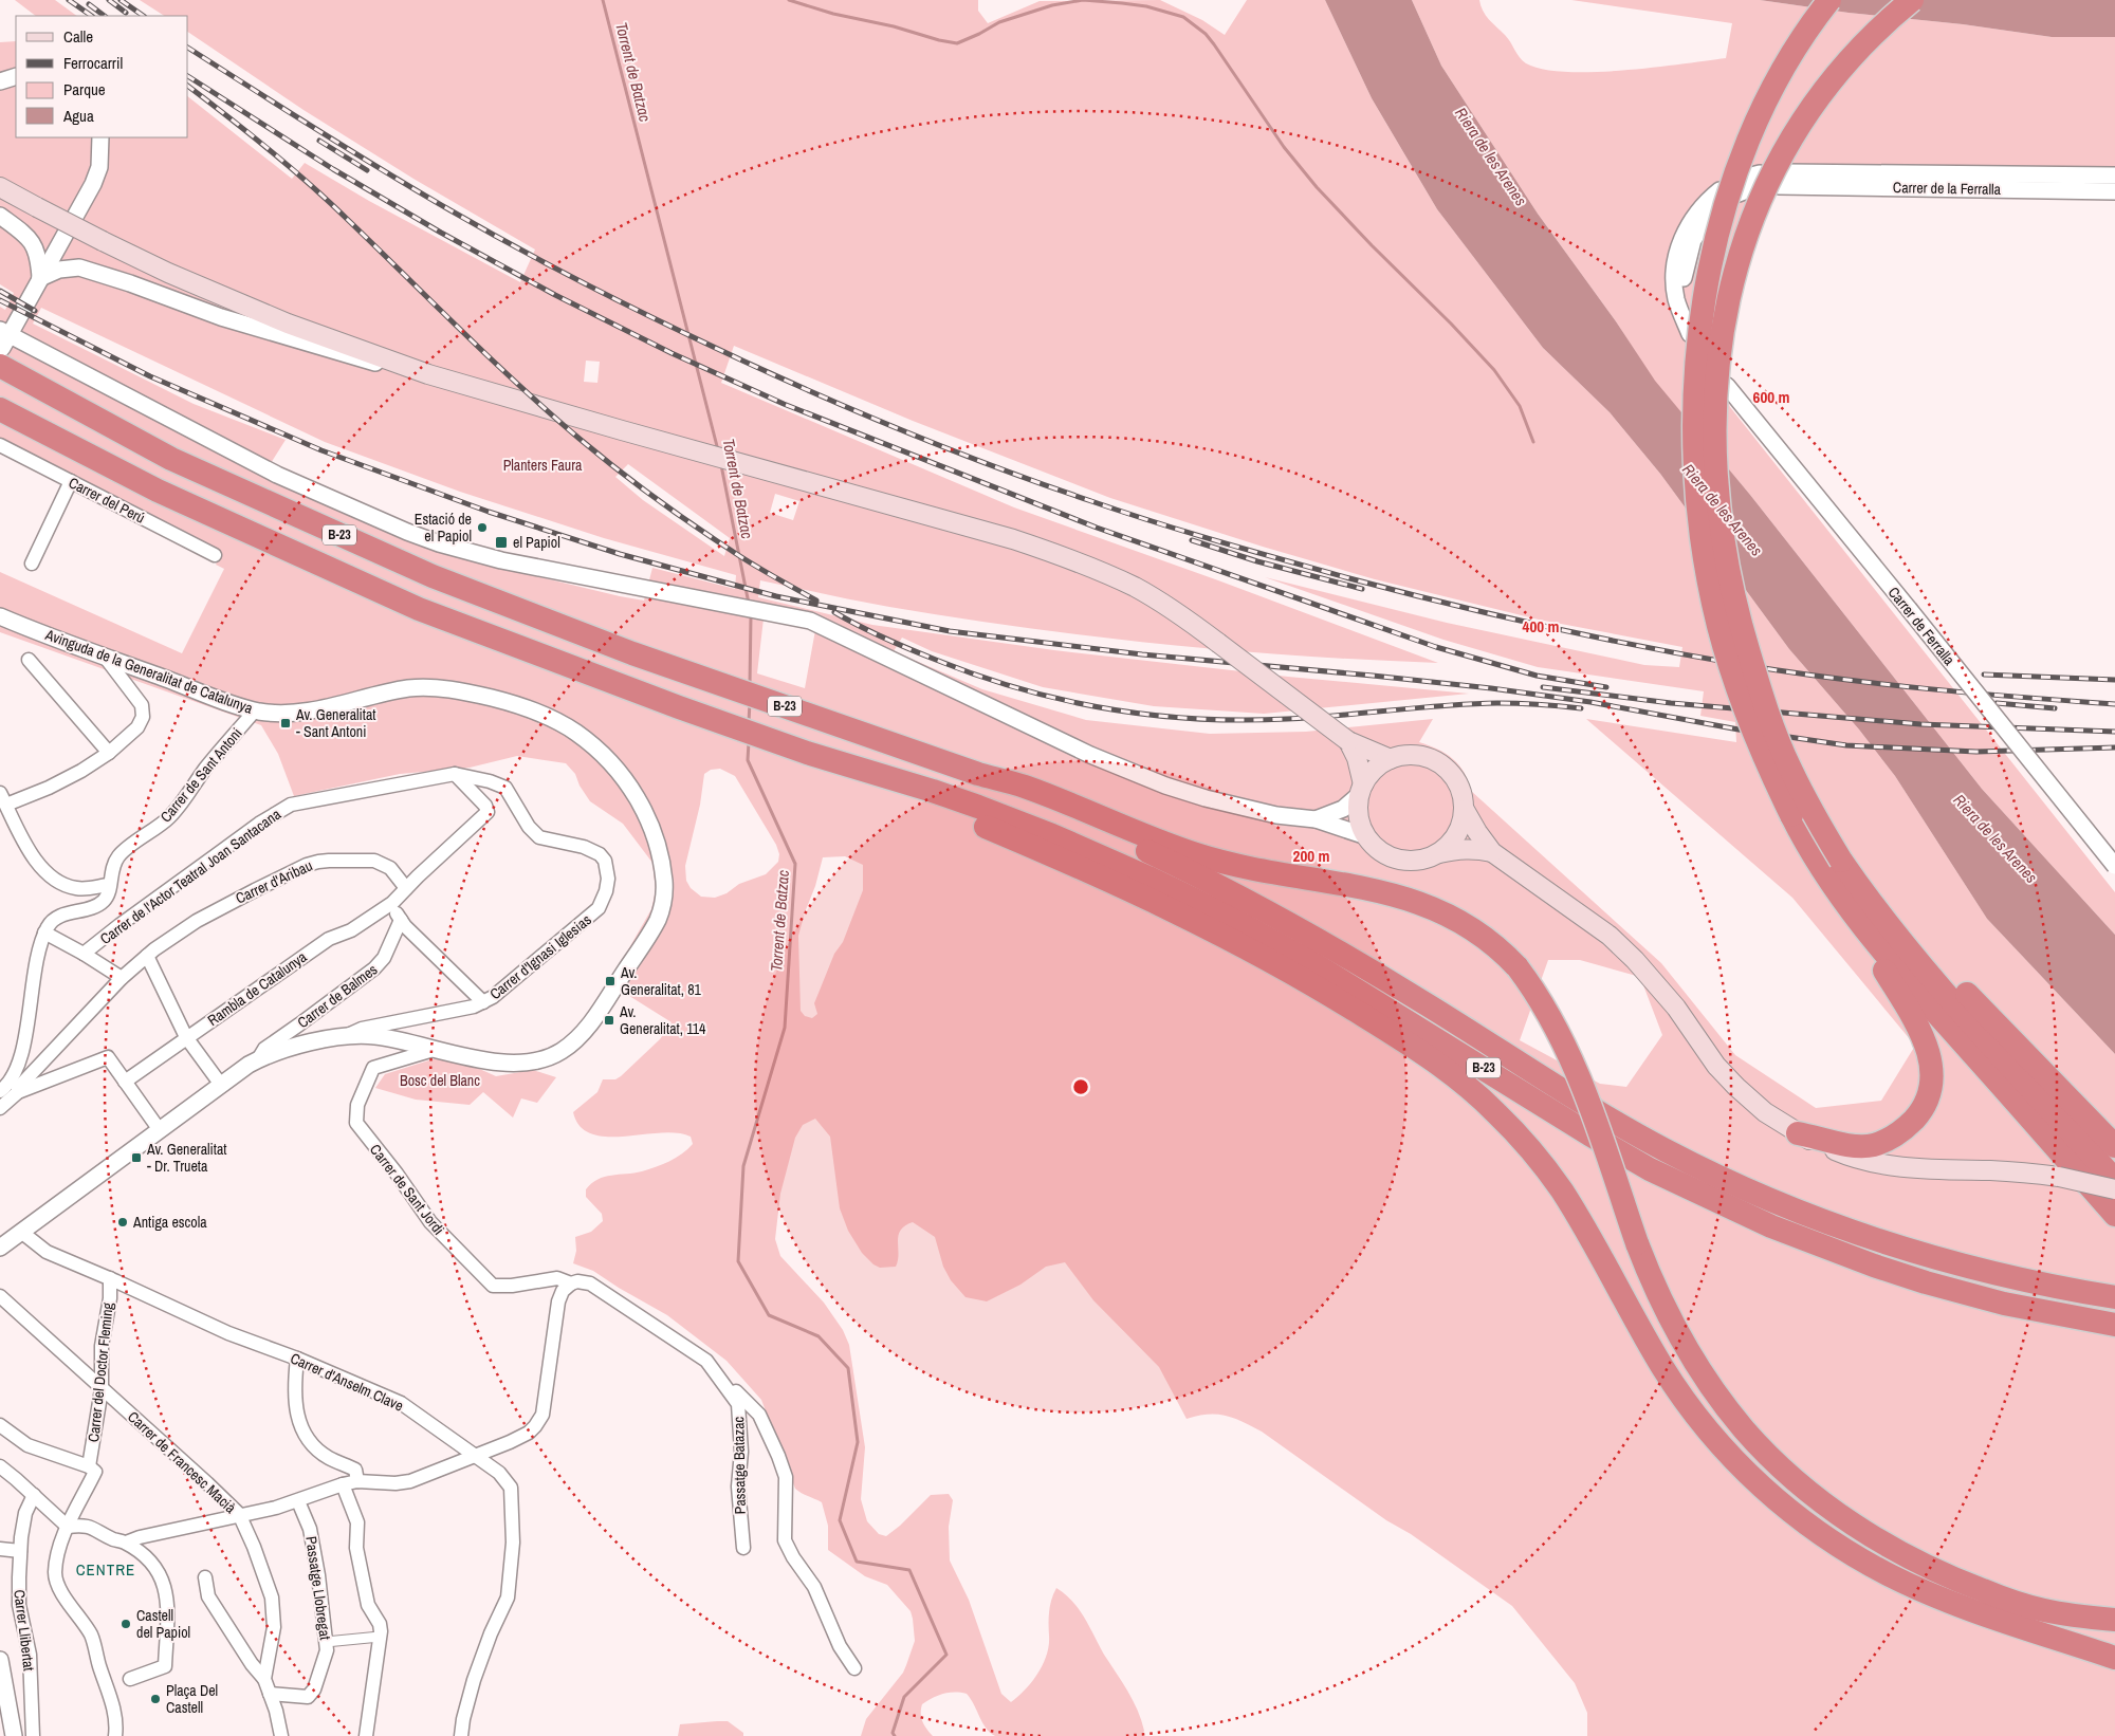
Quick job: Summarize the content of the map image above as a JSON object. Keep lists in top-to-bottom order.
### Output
{
  "streets": {
    "highway": ["B-23"],
    "street": [
      "Carrer de la Ferralla",
      "Carrer del Perú",
      "Carrer de Ferralla",
      "Avinguda de la Generalitat de Catalunya",
      "Carrer de Sant Antoni",
      "Carrer de l'Actor Teatral Joan Santacana",
      "Carrer d'Aribau",
      "Carrer d'Ignasi Iglesias",
      "Rambla de Catalunya",
      "Carrer de Balmes",
      "Carrer de Sant Jordi",
      "Carrer del Doctor Fleming",
      "Carrer d'Anselm Clave",
      "Carrer de Francesc Macià",
      "Passatge Batazac",
      "Passatge Llobregat",
      "Carrer Llibertat"
    ]
  },
  "crossings": [
    ["Avinguda de la Generalitat de Catalunya", "Carrer de Sant Antoni"],
    ["Avinguda de la Generalitat de Catalunya", "Carrer d'Ignasi Iglesias"],
    ["Avinguda de la Generalitat de Catalunya", "Carrer de Balmes"],
    ["Avinguda de la Generalitat de Catalunya", "Carrer de Sant Jordi"],
    ["Avinguda de la Generalitat de Catalunya", "Carrer d'Anselm Clave"],
    ["Carrer de l'Actor Teatral Joan Santacana", "Carrer d'Ignasi Iglesias"],
    ["Carrer de Sant Jordi", "Passatge Batazac"],
    ["Carrer del Doctor Fleming", "Carrer d'Anselm Clave"],
    ["Carrer del Doctor Fleming", "Carrer de Francesc Macià"]
  ],
  "districts": ["CENTRE"],
  "water": ["Torrent de Batzac", "Riera de les Arenes"],
  "parks": ["Planters Faura", "Bosc del Blanc"],
  "places": {
    "other": [
      "Estació de el Papiol",
      "Antiga escola",
      "Castell del Papiol",
      "Plaça Del Castell"
    ],
    "transit": [
      "el Papiol",
      "Av. Generalitat - Sant Antoni",
      "Av. Generalitat, 81",
      "Av. Generalitat, 114",
      "Av. Generalitat - Dr. Trueta"
    ]
  },
  "legend": [
    "Calle",
    "Ferrocarril",
    "Parque",
    "Agua"
  ],
  "rings": ["600 m", "400 m", "200 m"]
}
